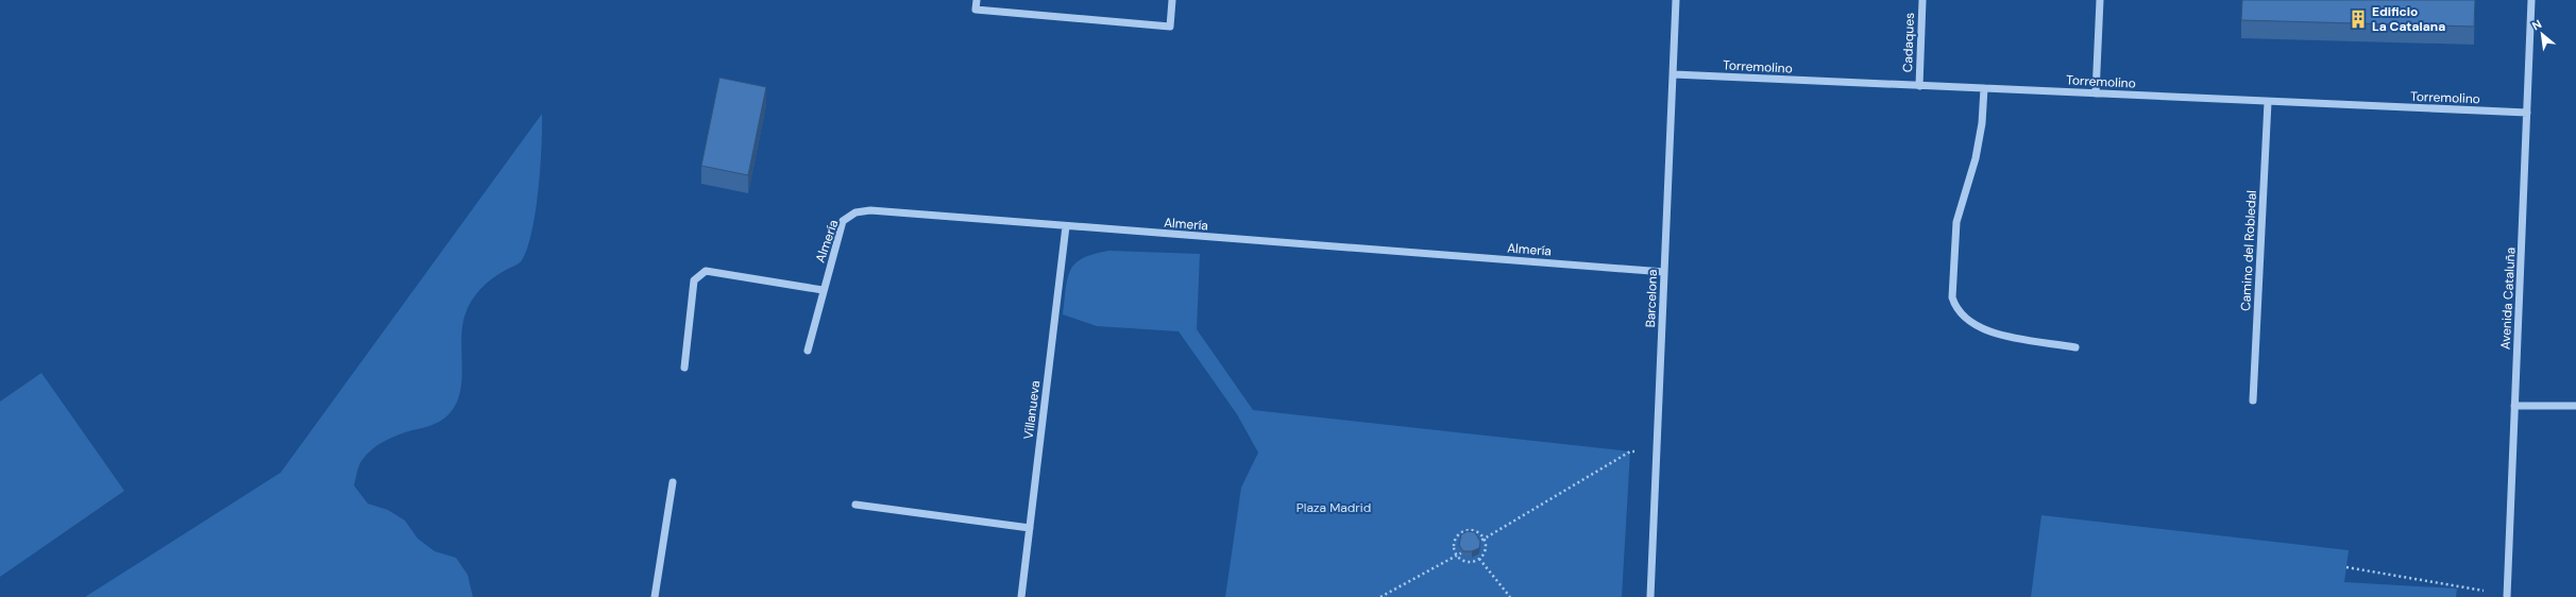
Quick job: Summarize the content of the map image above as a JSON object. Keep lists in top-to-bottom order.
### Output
{
  "streets": {
    "street": [
      "Cadaques",
      "Torremolino",
      "Almería",
      "Camino del Robledal",
      "Barcelona",
      "Avenida Cataluña",
      "Villanueva"
    ]
  },
  "crossings": [
    ["Cadaques", "Torremolino"],
    ["Torremolino", "Camino del Robledal"],
    ["Torremolino", "Barcelona"],
    ["Torremolino", "Avenida Cataluña"],
    ["Almería", "Barcelona"],
    ["Almería", "Villanueva"]
  ],
  "parks": ["Plaza Madrid"],
  "places": {
    "building": ["Edificio La Catalana"]
  },
  "north": "top left"
}
